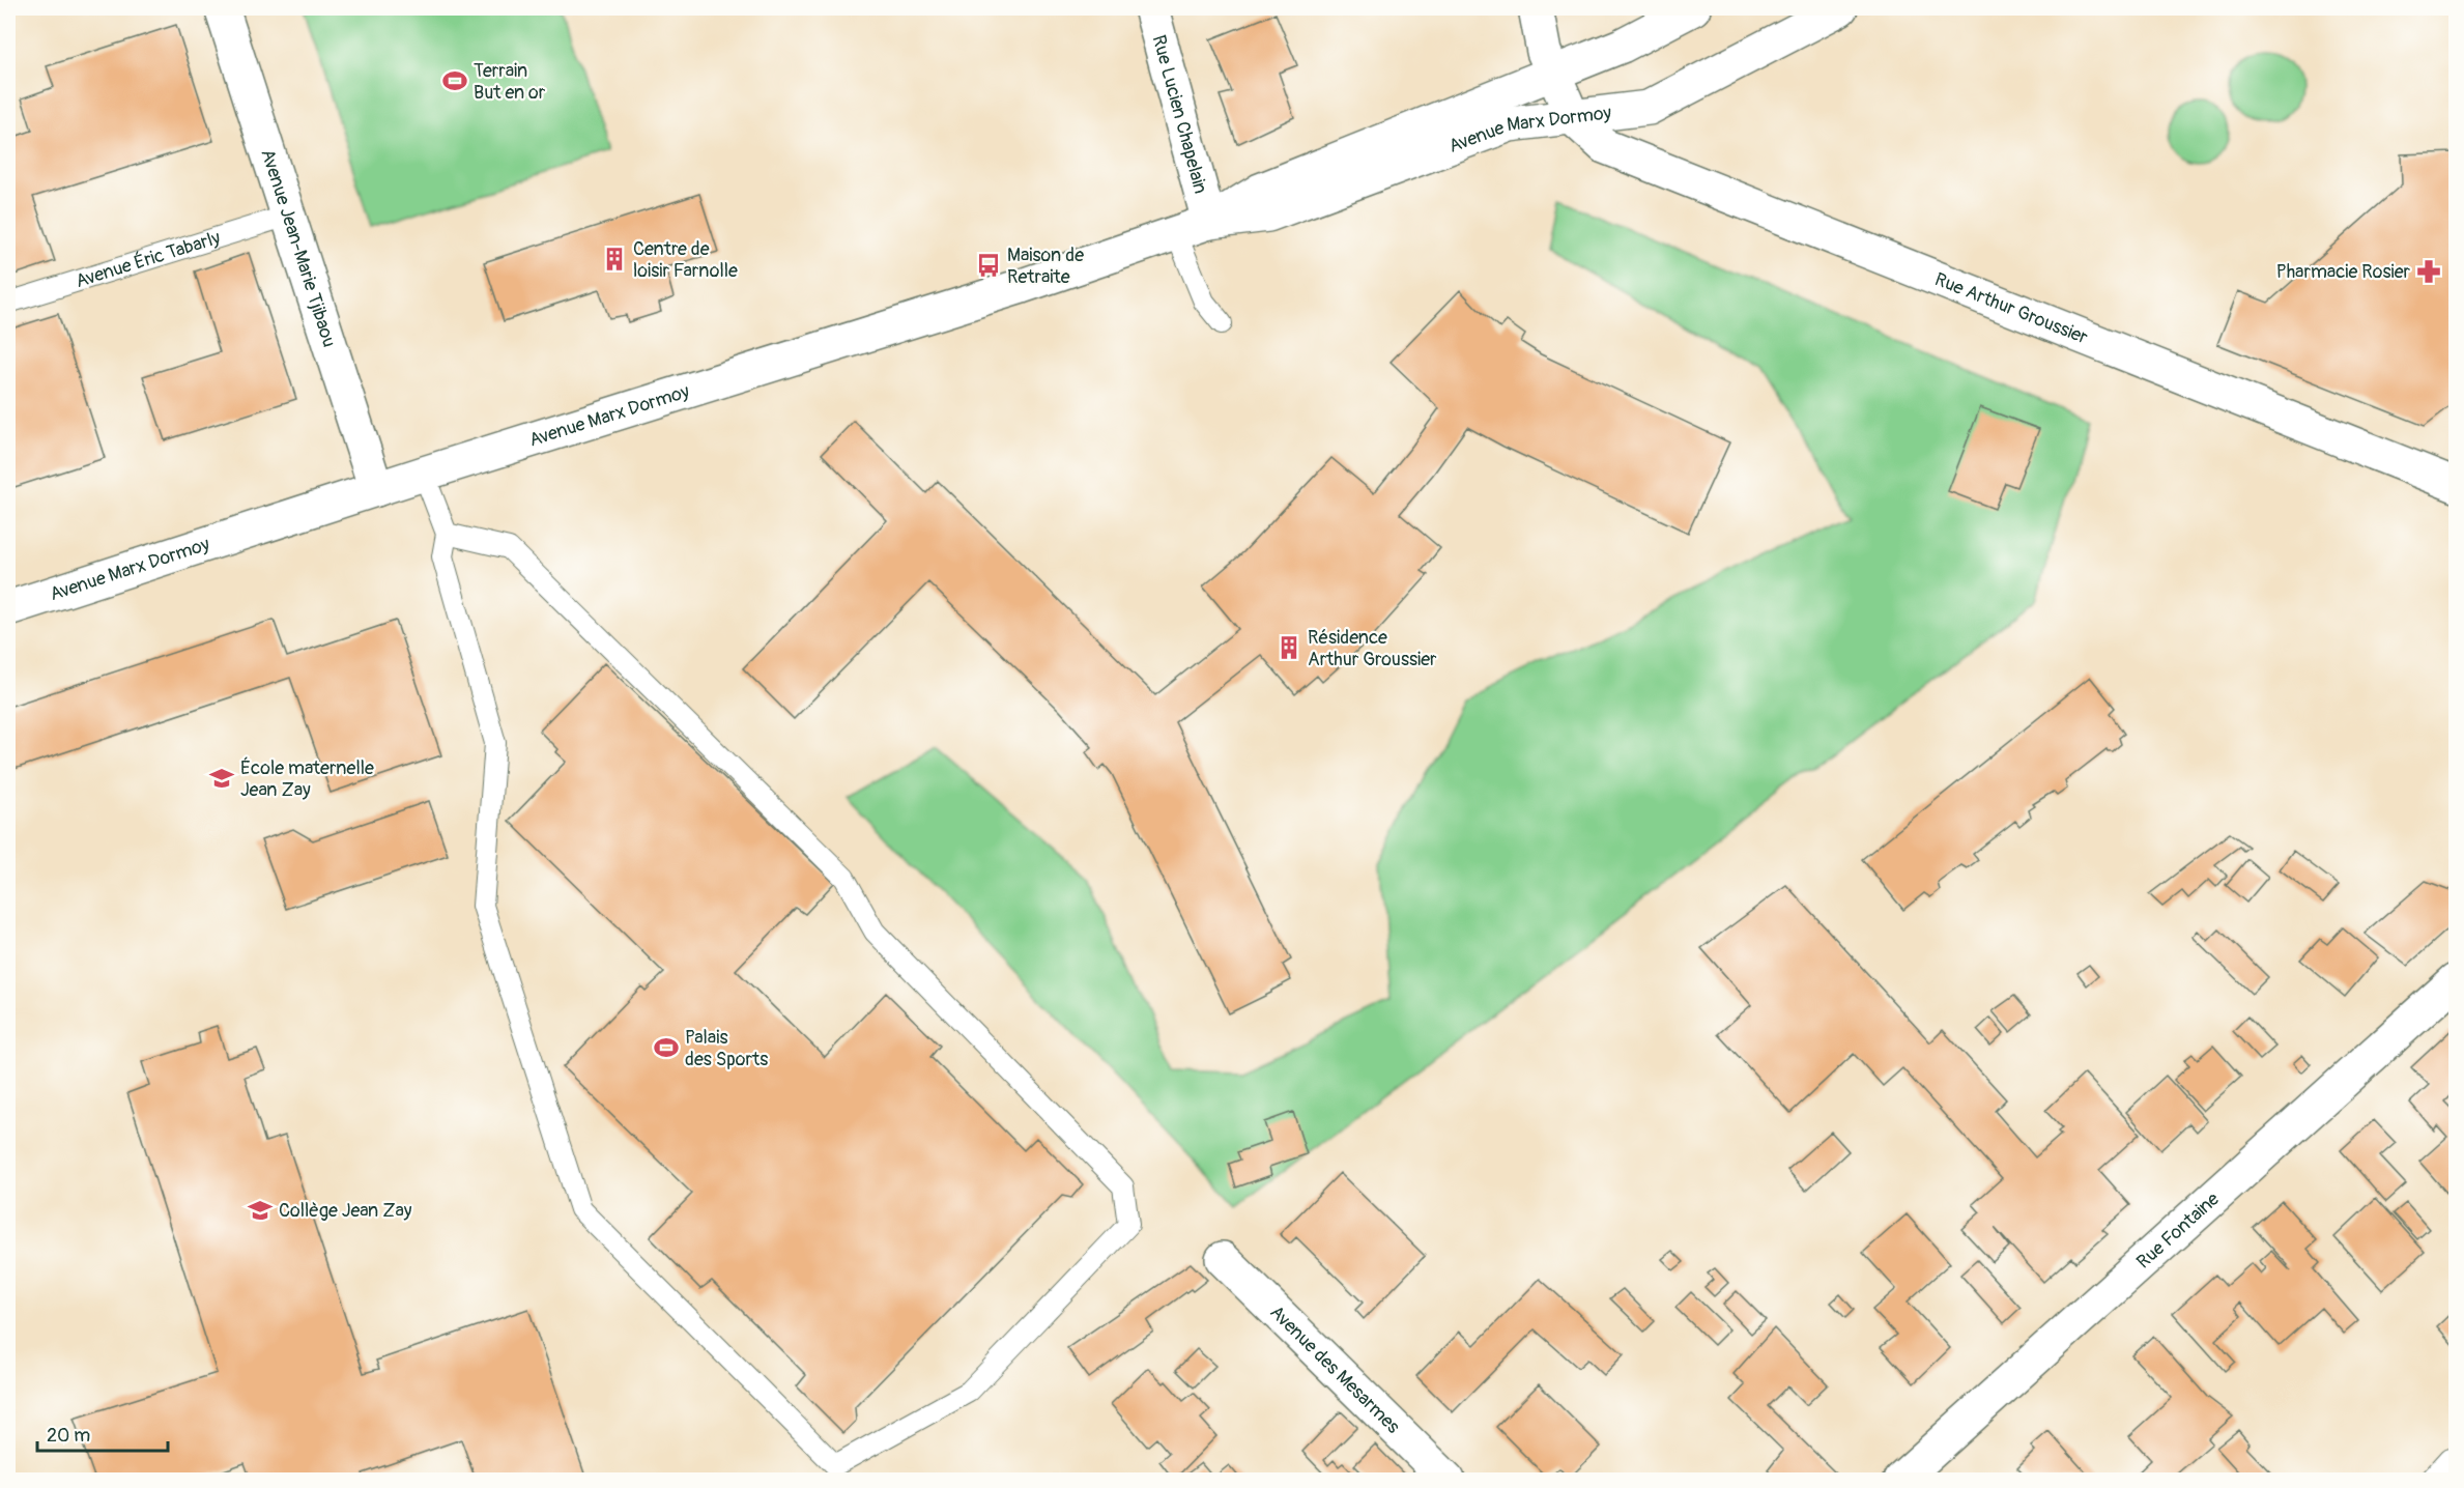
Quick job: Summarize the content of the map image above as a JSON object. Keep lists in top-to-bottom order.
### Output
{
  "streets": {
    "street": [
      "Rue Lucien Chapelain",
      "Avenue Marx Dormoy",
      "Avenue Jean-Marie Tjibaou",
      "Rue Arthur Groussier",
      "Rue Fontaine",
      "Avenue des Mesarmes"
    ],
    "lane": ["Avenue Éric Tabarly"]
  },
  "crossings": [
    ["Rue Lucien Chapelain", "Avenue Marx Dormoy"],
    ["Avenue Marx Dormoy", "Avenue Jean-Marie Tjibaou"],
    ["Avenue Marx Dormoy", "Rue Arthur Groussier"],
    ["Avenue Jean-Marie Tjibaou", "Avenue Éric Tabarly"]
  ],
  "places": {
    "sports": ["Terrain But en or", "Palais des Sports"],
    "building": ["Centre de loisir Farnolle", "Résidence Arthur Groussier"],
    "bus stop": ["Maison de Retraite"],
    "pharmacy": ["Pharmacie Rosier"],
    "school or university": ["École maternelle Jean Zay", "Collège Jean Zay"]
  },
  "scale_bar": "20 m"
}
